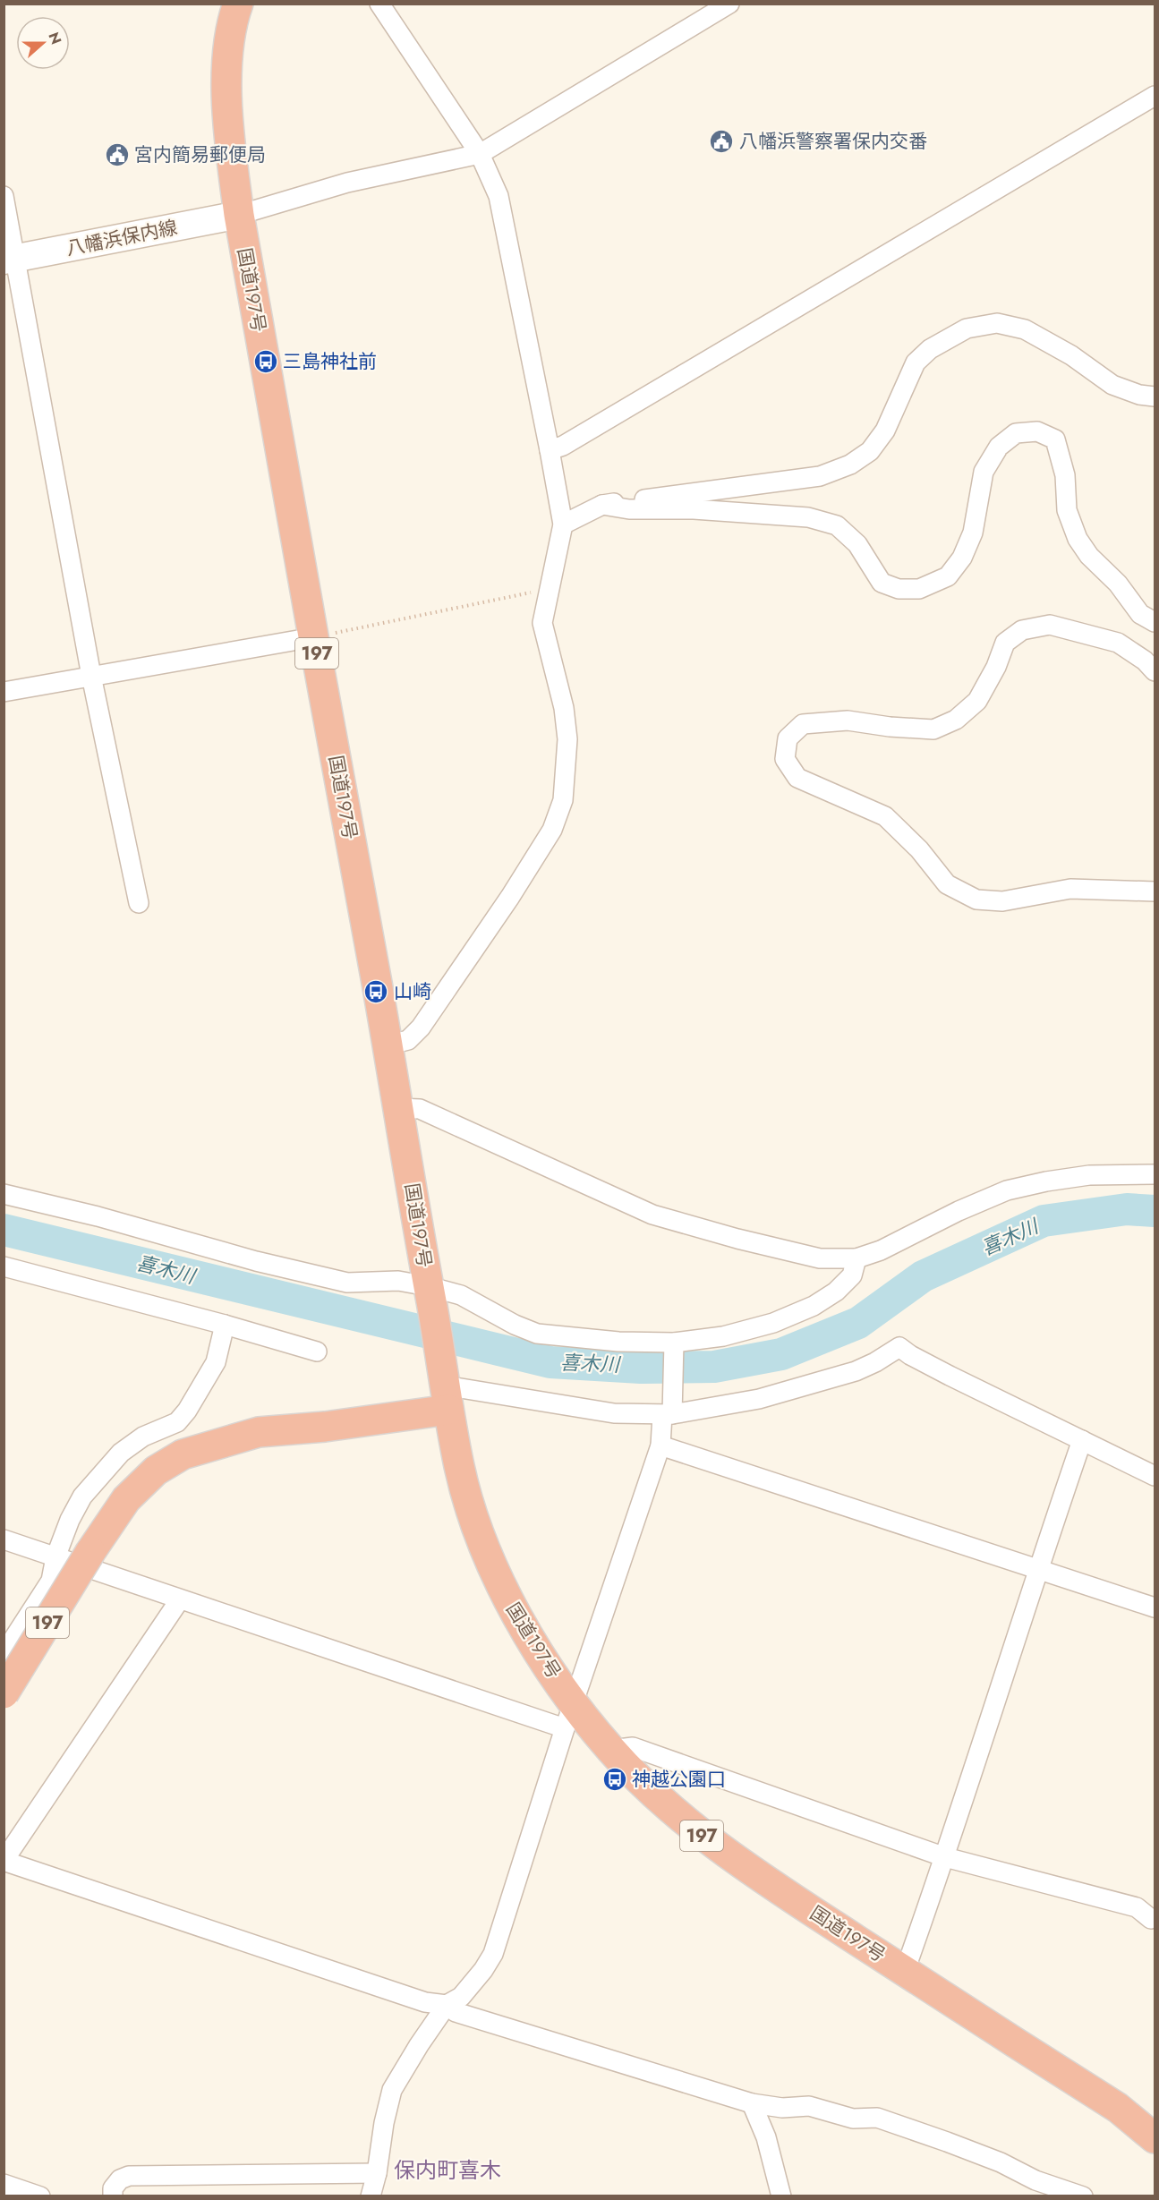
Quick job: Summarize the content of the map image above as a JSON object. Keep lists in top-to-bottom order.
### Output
{
  "streets": {
    "highway": ["国道197号", "197"],
    "main road": ["八幡浜保内線"]
  },
  "crossings": [
    ["八幡浜保内線", "国道197号"],
    ["国道197号", "197"]
  ],
  "districts": ["保内町喜木"],
  "water": ["喜木川"],
  "places": {
    "public building": ["八幡浜警察署保内交番", "宮内簡易郵便局"],
    "bus stop": ["三島神社前", "山崎", "神越公園口"]
  },
  "north": "right"
}
